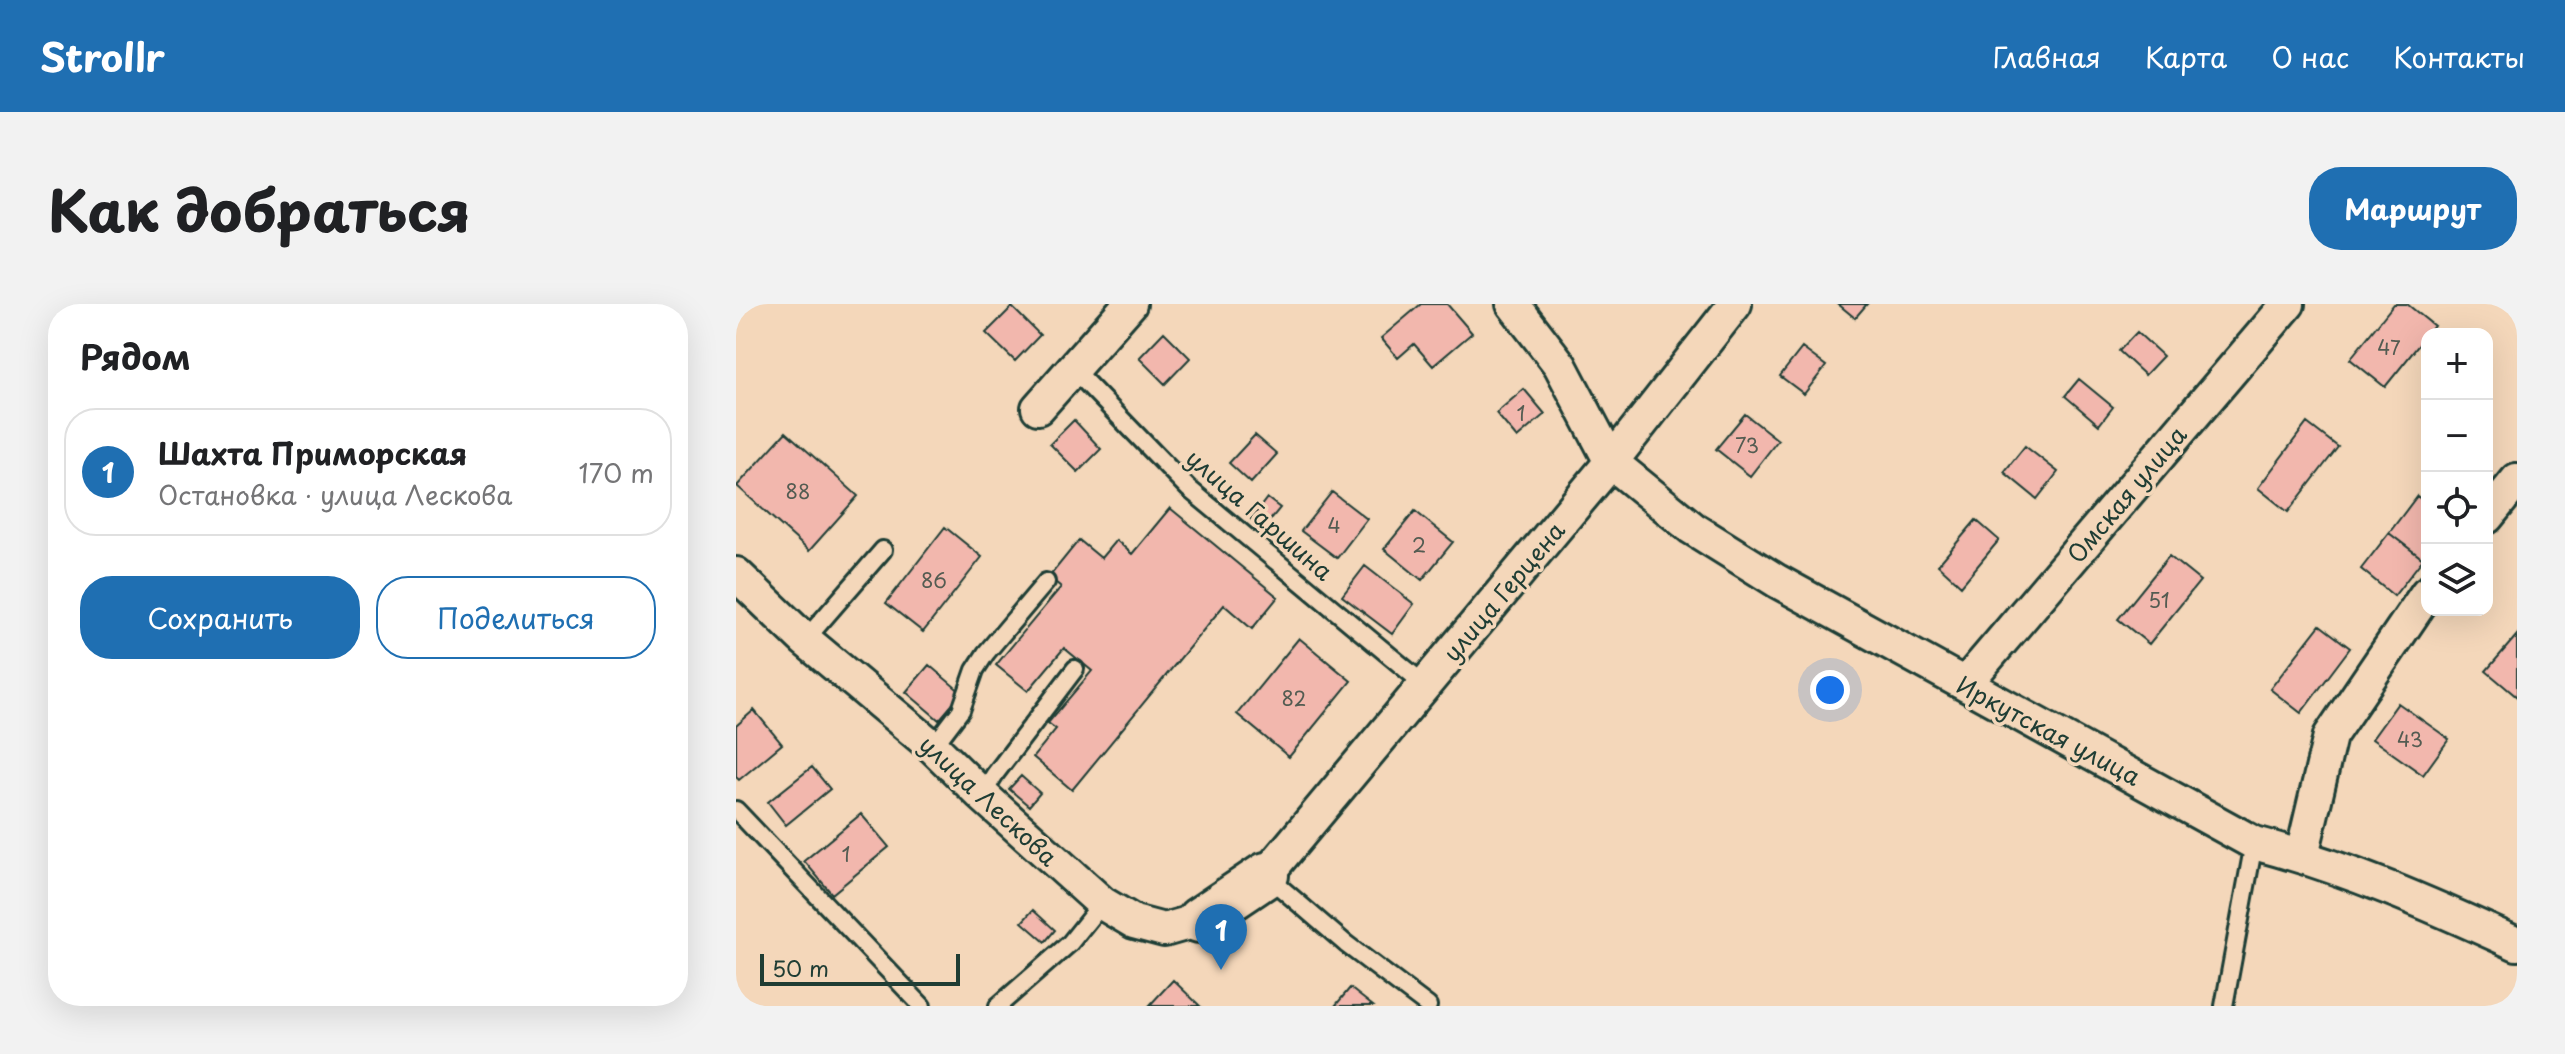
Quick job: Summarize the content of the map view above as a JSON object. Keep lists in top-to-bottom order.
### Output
{
  "streets": {
    "street": [
      "Омская улица",
      "улица Герцена",
      "Иркутская улица",
      "улица Лескова"
    ],
    "lane": ["улица Гаршина"]
  },
  "crossings": [
    ["Омская улица", "Иркутская улица"],
    ["улица Гаршина", "улица Герцена"],
    ["улица Герцена", "Иркутская улица"],
    ["улица Герцена", "улица Лескова"]
  ],
  "house_numbers": [
    "47",
    "1",
    "73",
    "88",
    "4",
    "2",
    "86",
    "51",
    "82",
    "43",
    "1"
  ],
  "scale_bar": "50 m",
  "page": {
    "header": "Strollr",
    "nav": [
      "Главная",
      "Карта",
      "О нас",
      "Контакты"
    ],
    "title": "Как добраться",
    "buttons": [
      "Маршрут",
      ["Сохранить", "Поделиться"]
    ],
    "heading": "Рядом",
    "map_buttons": ["+", "−"],
    "list": [
      {
        "mark": "1",
        "name": "Шахта Приморская",
        "note": "Остановка · улица Лескова",
        "value": "170 m"
      }
    ],
    "pins": "1",
    "scale": "50 m"
  }
}
